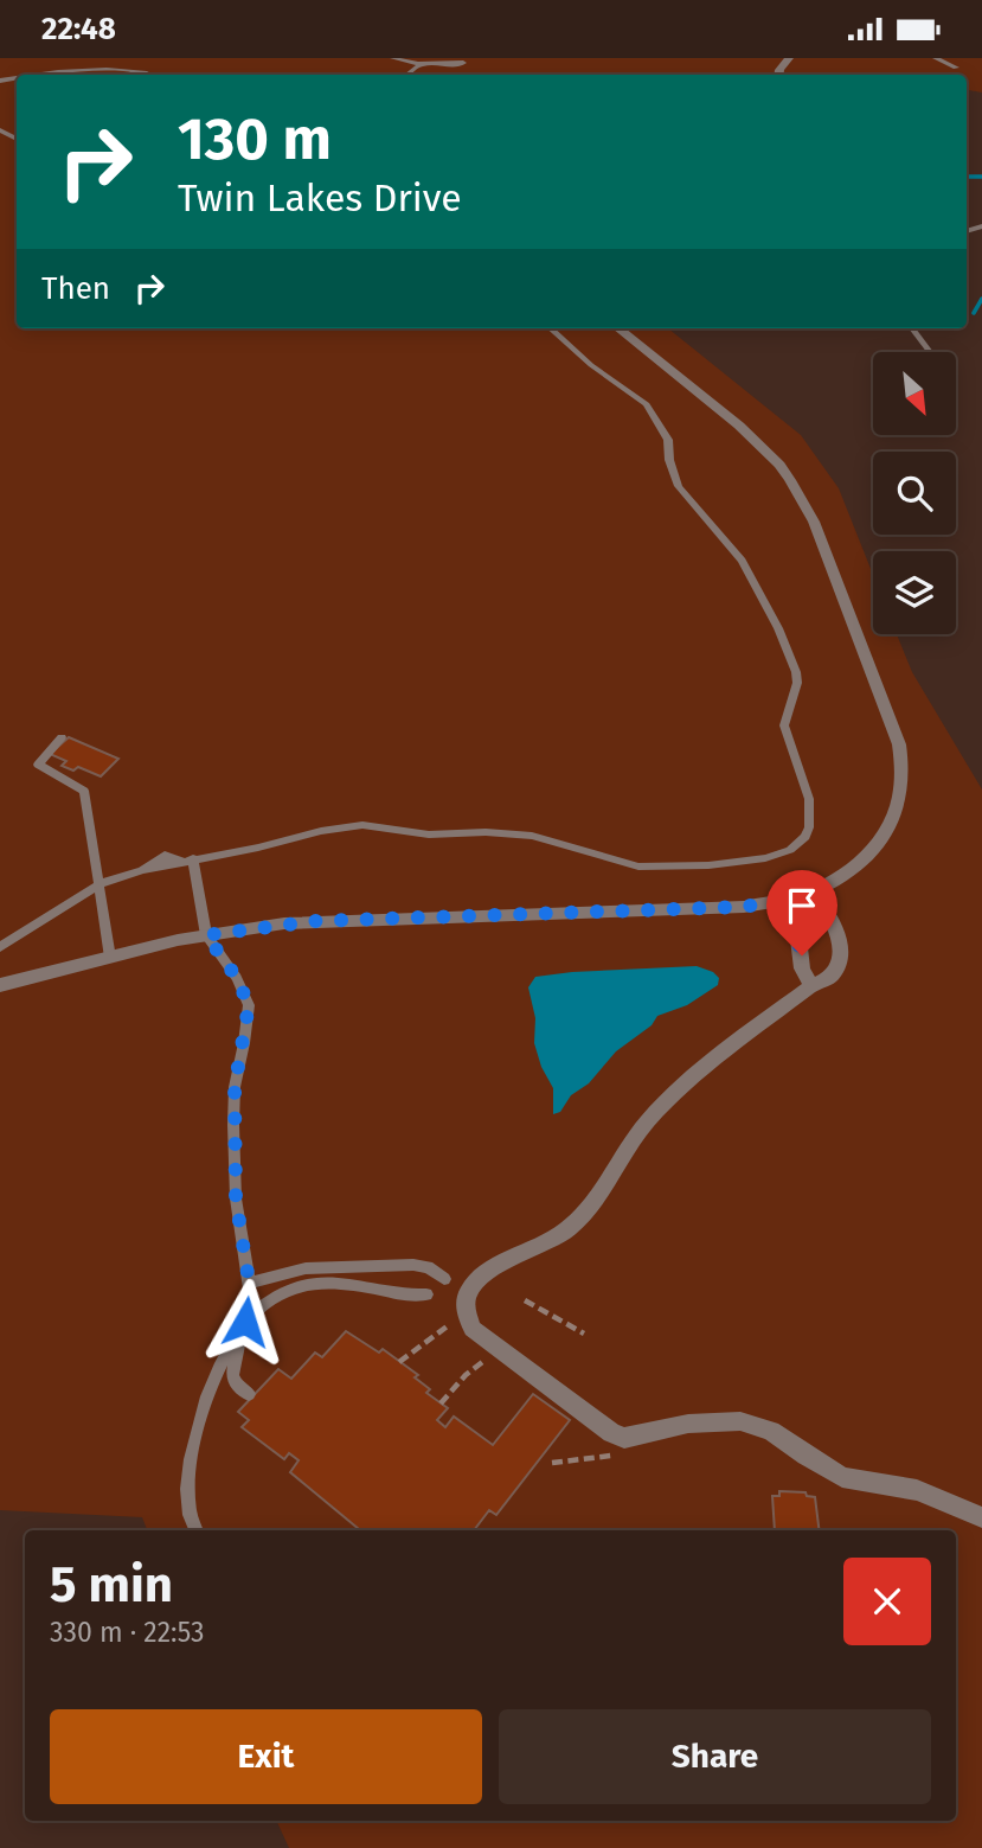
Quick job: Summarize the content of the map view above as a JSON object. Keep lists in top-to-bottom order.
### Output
{
  "north": "bottom right",
  "page": {
    "status": "22:48",
    "turn": ["130 m", "Twin Lakes Drive"],
    "then": "Then",
    "heading": ["5 min", "330 m · 22:53"],
    "buttons": ["Exit", "Share"]
  }
}
